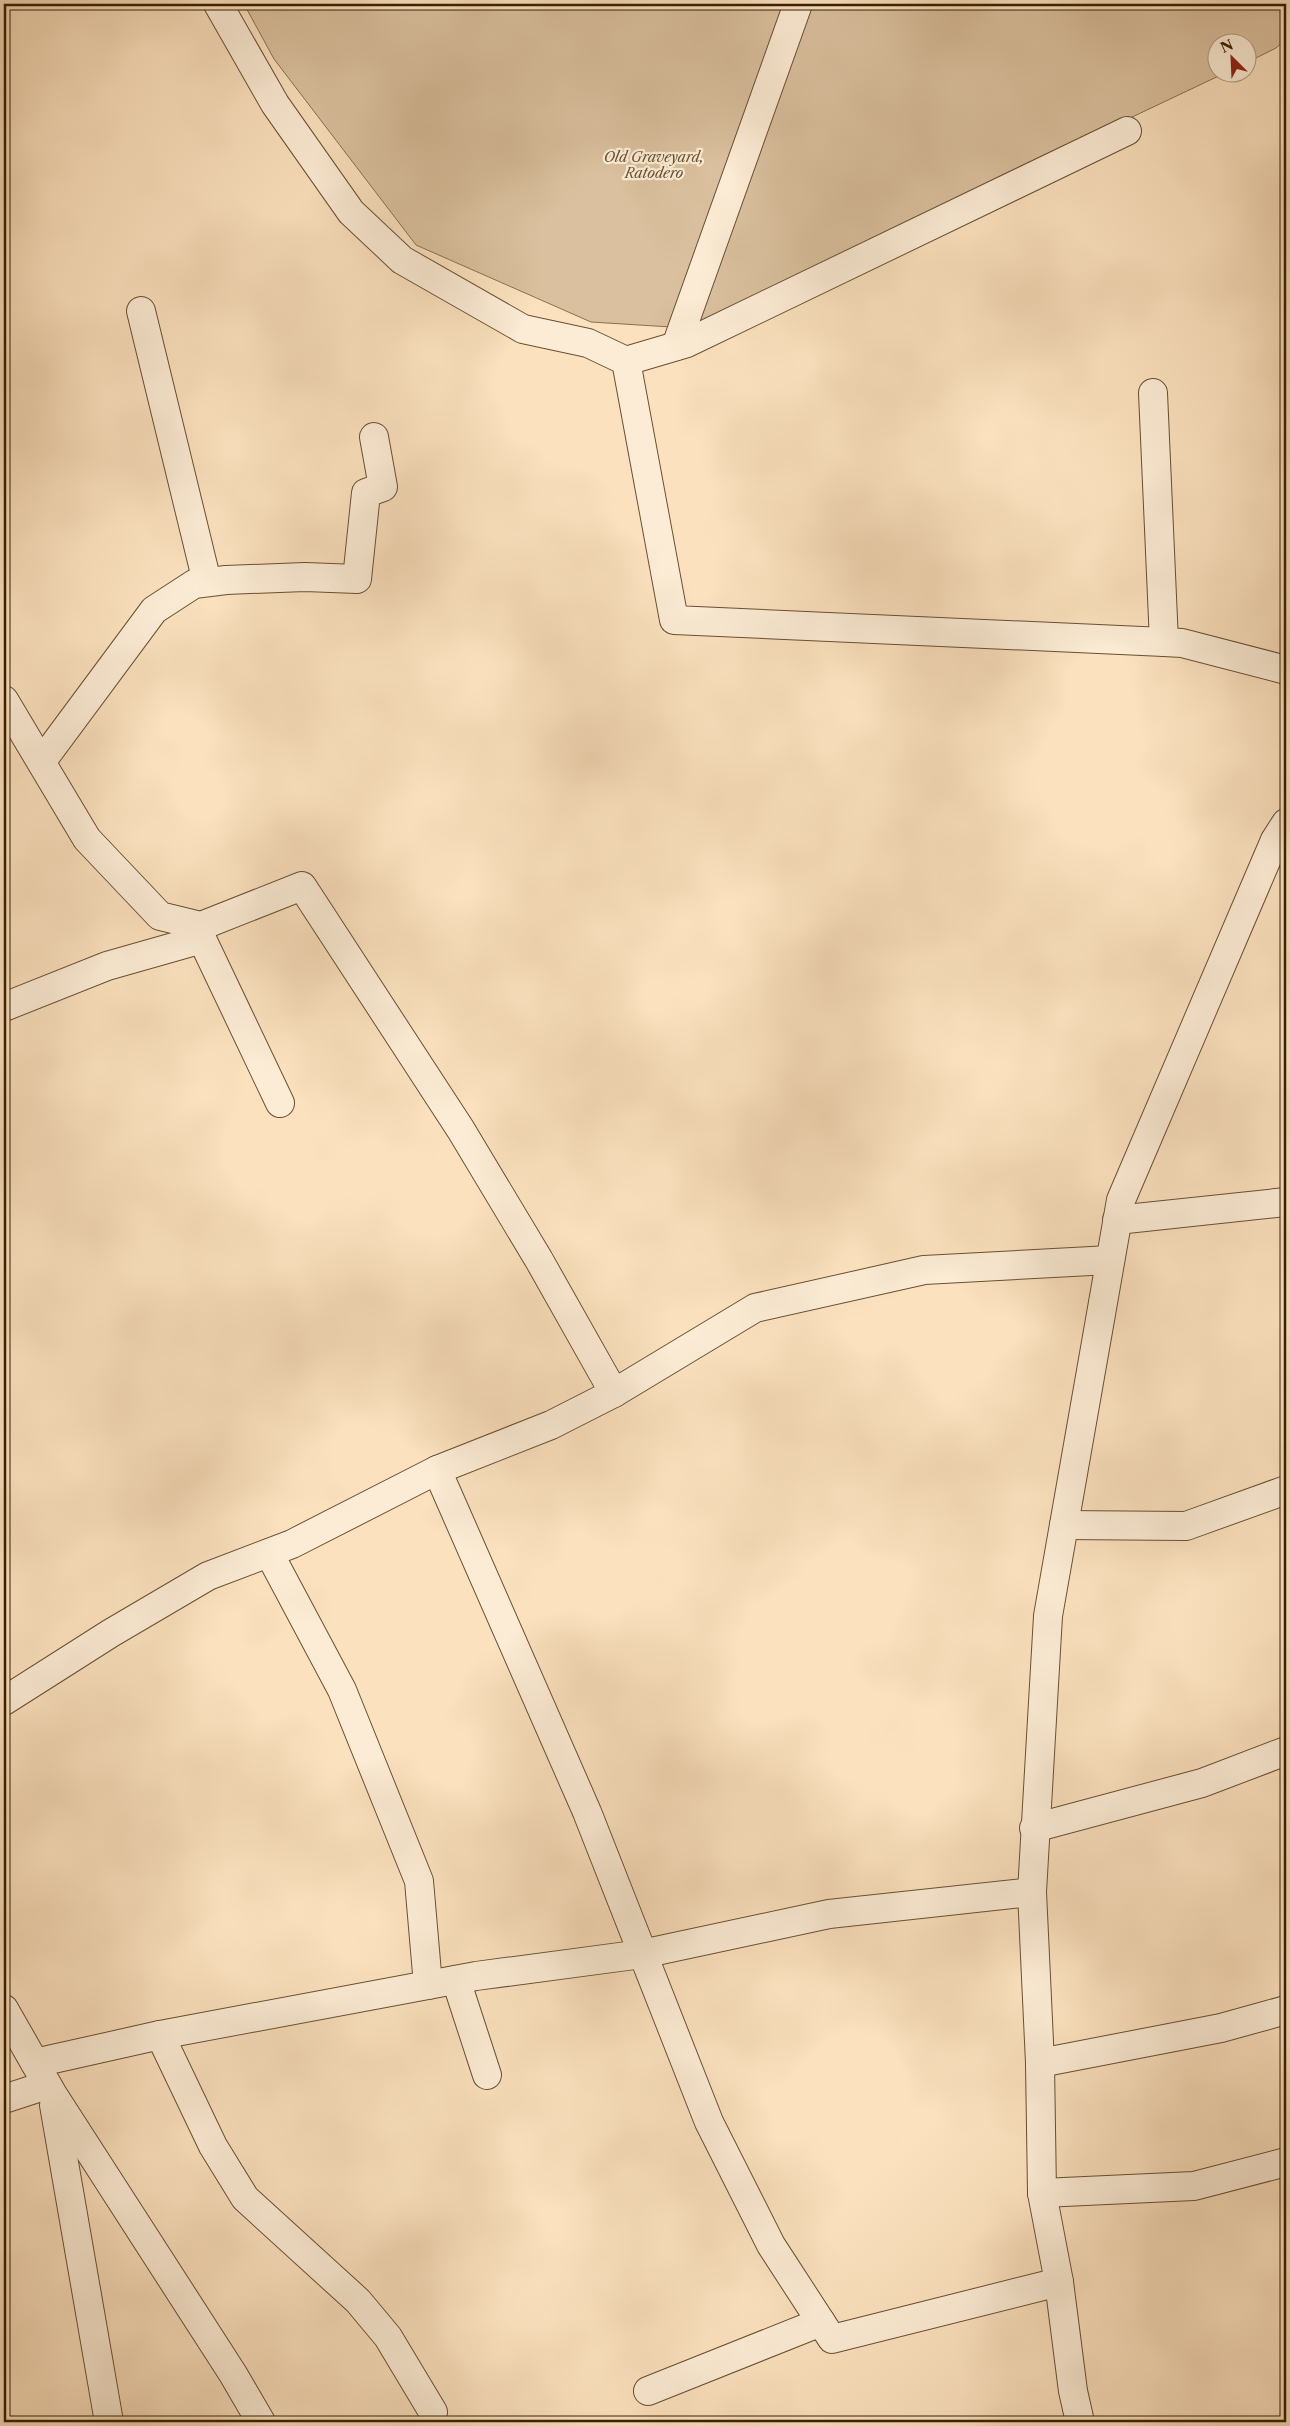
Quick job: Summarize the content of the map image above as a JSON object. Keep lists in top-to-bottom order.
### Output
{
  "parks": ["Old Graveyard, Ratodero"],
  "north": "top left"
}
